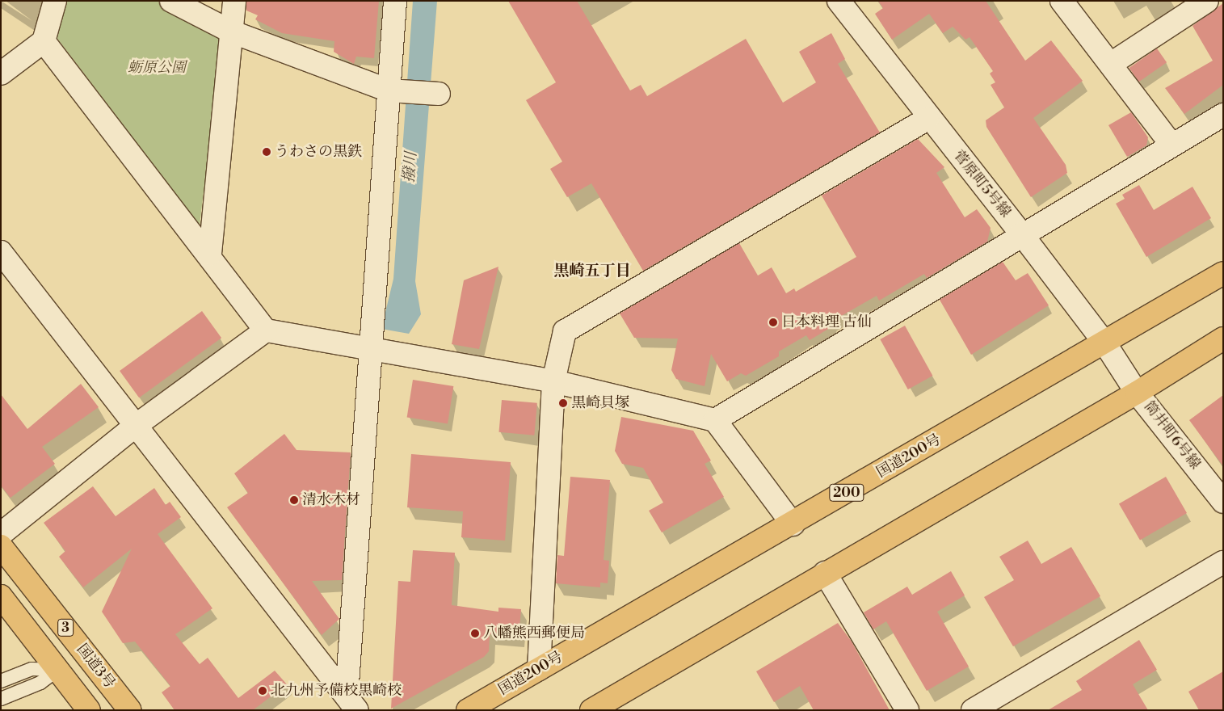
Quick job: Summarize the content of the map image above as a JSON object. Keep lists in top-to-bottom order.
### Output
{
  "streets": {
    "highway": [
      "国道200号",
      "200",
      "3",
      "国道3号"
    ],
    "street": ["菅原町5号線", "筒井町6号線"]
  },
  "crossings": [
    ["菅原町5号線", "筒井町6号線"],
    ["菅原町5号線", "国道200号"]
  ],
  "districts": ["黒崎五丁目"],
  "water": ["撥川"],
  "parks": ["蛎原公園"],
  "places": [
    "うわさの黒鉄",
    "日本料理 古仙",
    "黒崎貝塚",
    "清水木材",
    "八幡熊西郵便局",
    "北九州予備校黒崎校"
  ]
}
